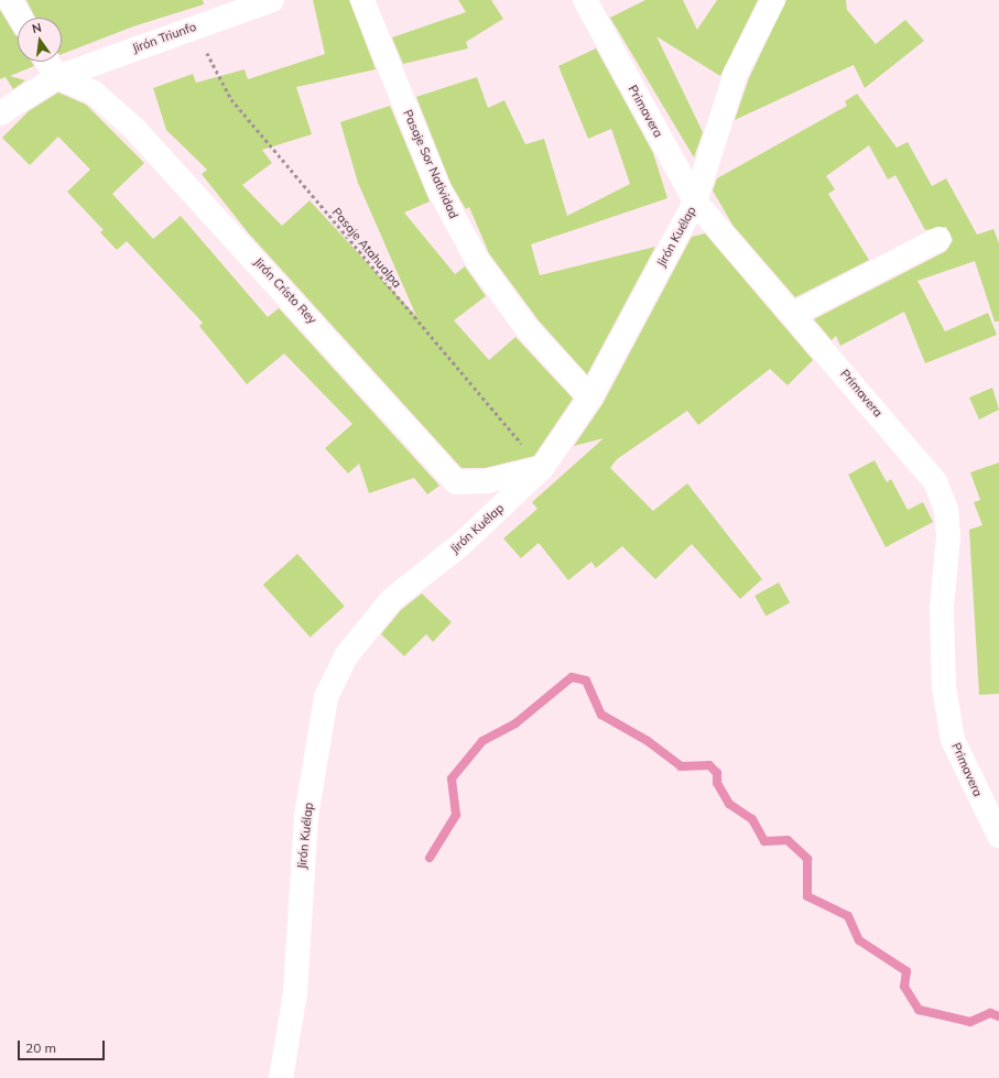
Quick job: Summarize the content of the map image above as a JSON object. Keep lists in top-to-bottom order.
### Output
{
  "streets": {
    "street": [
      "Jirón Triunfo",
      "Primavera",
      "Pasaje Sor Natividad",
      "Jirón Kuélap",
      "Jirón Cristo Rey"
    ],
    "path": ["Pasaje Atahualpa"]
  },
  "crossings": [
    ["Jirón Triunfo", "Pasaje Atahualpa"],
    ["Jirón Triunfo", "Jirón Cristo Rey"],
    ["Primavera", "Jirón Kuélap"],
    ["Pasaje Sor Natividad", "Jirón Kuélap"],
    ["Jirón Kuélap", "Pasaje Atahualpa"],
    ["Jirón Kuélap", "Jirón Cristo Rey"],
    ["Pasaje Atahualpa", "Jirón Cristo Rey"]
  ],
  "scale_bar": "20 m",
  "north": "top"
}
